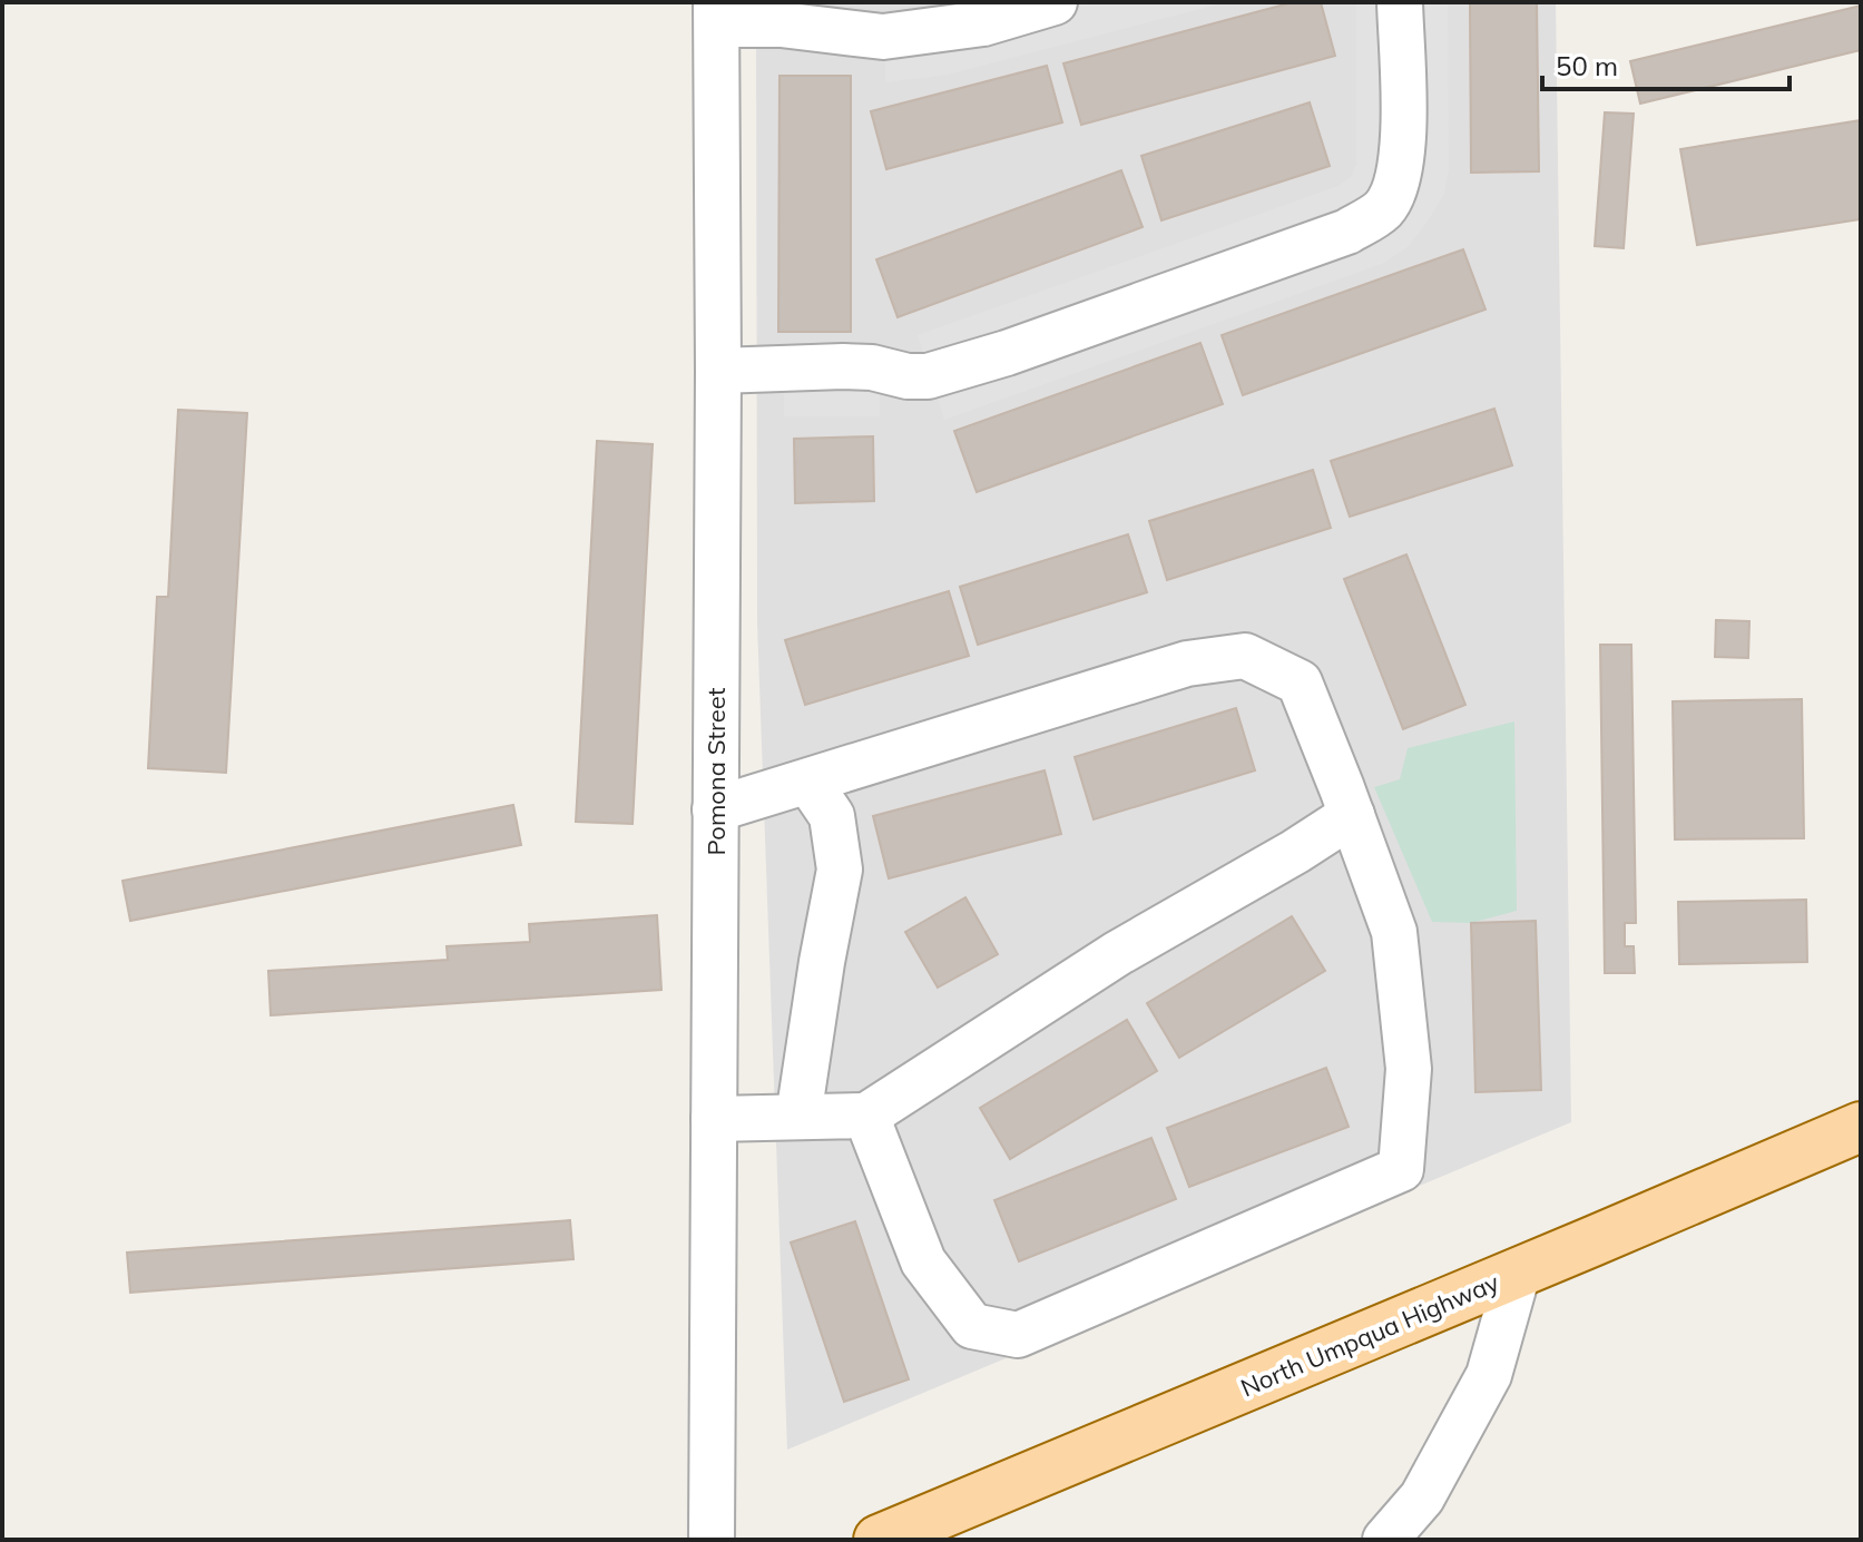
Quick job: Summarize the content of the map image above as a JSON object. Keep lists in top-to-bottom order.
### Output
{
  "streets": {
    "main road": ["North Umpqua Highway"],
    "street": ["Pomona Street"]
  },
  "scale_bar": "50 m"
}
